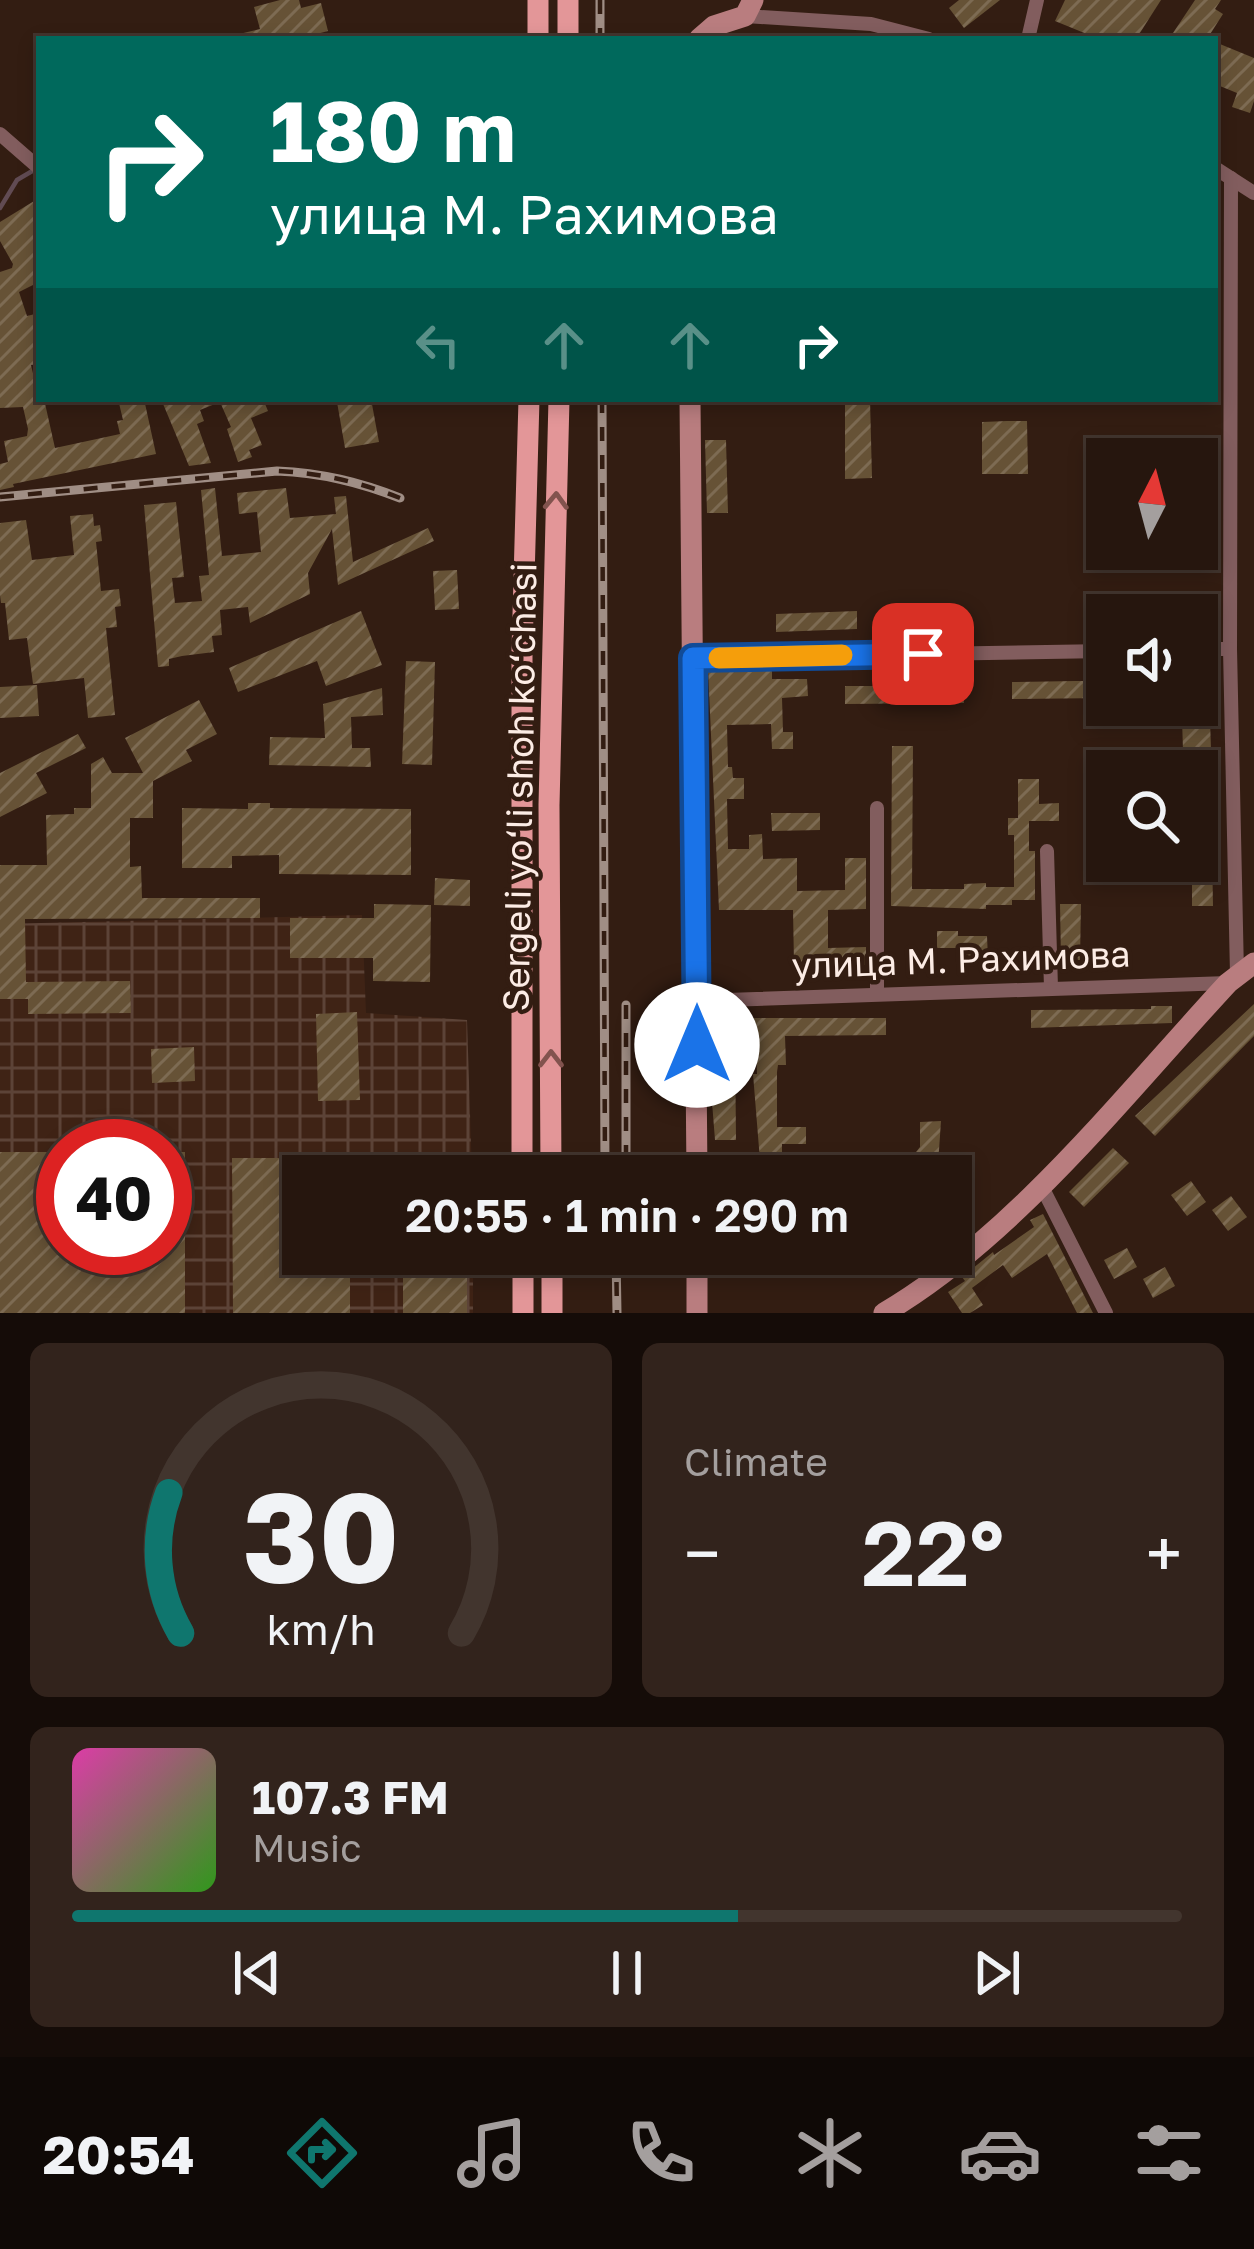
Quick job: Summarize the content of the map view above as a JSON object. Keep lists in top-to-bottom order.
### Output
{
  "streets": {
    "main road": ["Sergeli yo‘li shoh ko‘chasi"],
    "street": ["улица М. Рахимова"]
  },
  "north": "top",
  "page": {
    "turn": ["180 m", "улица М. Рахимова"],
    "limit": "40",
    "trip": "20:55 · 1 min · 290 m",
    "tile": "Climate",
    "heat": ["−", "22°", "+"],
    "song": ["107.3 FM", "Music"],
    "tabs": "20:54",
    "gauge": ["30", "km/h"]
  }
}
